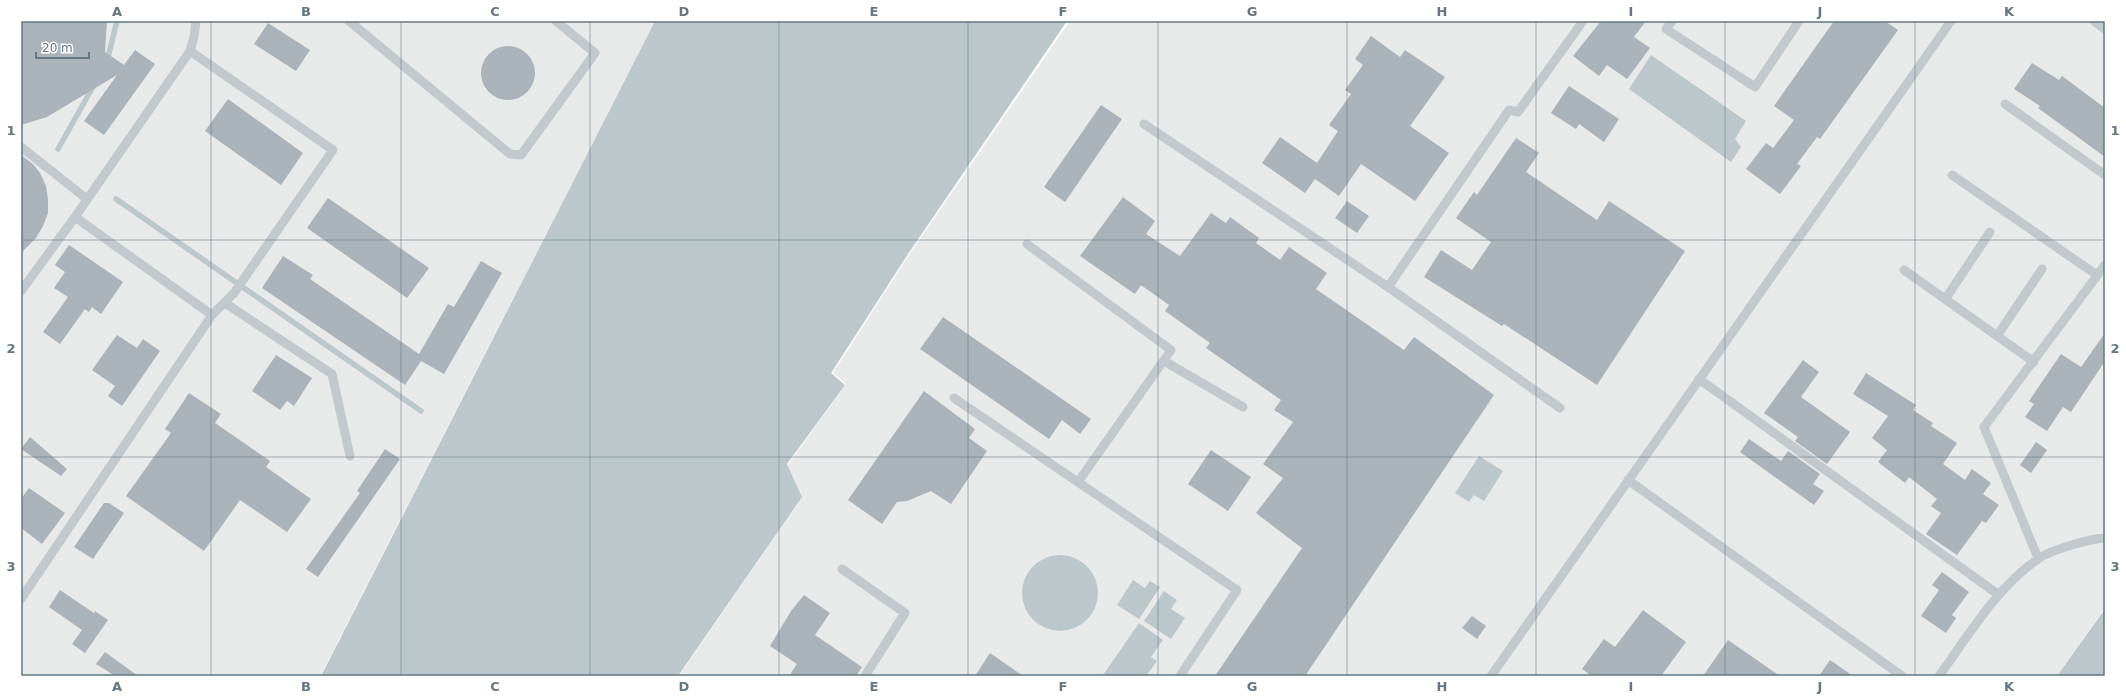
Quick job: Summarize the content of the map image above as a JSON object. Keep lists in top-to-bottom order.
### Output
{
  "scale_bar": "20 m",
  "grid": {
    "columns": [
      "A",
      "B",
      "C",
      "D",
      "E",
      "F",
      "G",
      "H",
      "I",
      "J",
      "K"
    ],
    "rows": ["1", "2", "3"]
  }
}
